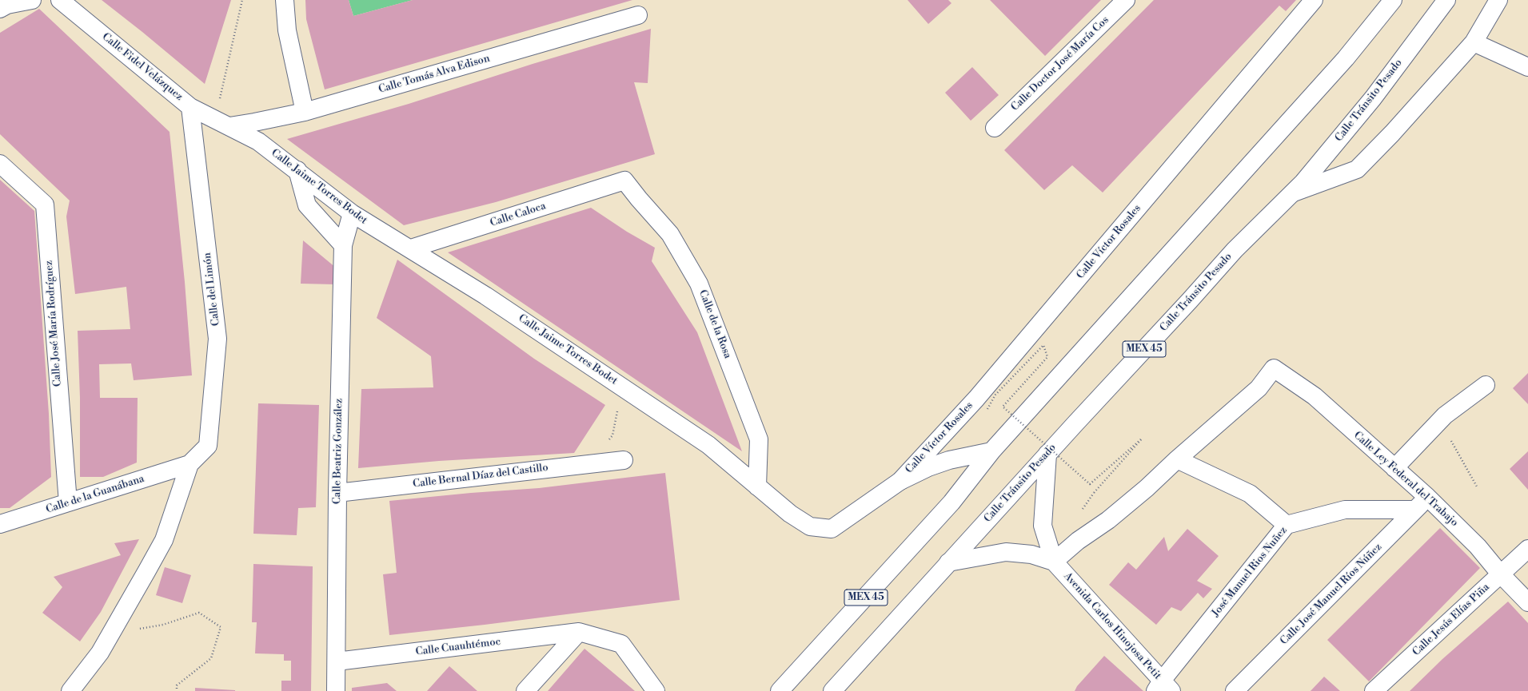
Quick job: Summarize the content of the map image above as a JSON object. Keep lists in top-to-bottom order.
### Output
{
  "streets": {
    "street": [
      "Calle Doctor José María Cos",
      "Calle Fidel Velázquez",
      "Calle Tomás Alva Edison",
      "Calle Tránsito Pesado",
      "Calle Jaime Torres Bodet",
      "Calle Caloca",
      "Calle Víctor Rosales",
      "Calle del Limón",
      "Calle José María Rodríguez",
      "Calle de la Rosa",
      "MEX 45",
      "Calle Beatriz González",
      "Calle Bernal Díaz del Castillo",
      "Calle Ley Federal del Trabajo",
      "Calle de la Guanábana",
      "José Manuel Rios Nuñez",
      "Calle José Manuel Ríos Núñez",
      "Calle Jesús Elías Piña",
      "Avenida Carlos Hinojosa Petit",
      "Calle Cuauhtémoc"
    ]
  },
  "crossings": [
    ["Calle Fidel Velázquez", "Calle Tomás Alva Edison"],
    ["Calle Fidel Velázquez", "Calle Jaime Torres Bodet"],
    ["Calle Fidel Velázquez", "Calle del Limón"],
    ["Calle Tomás Alva Edison", "Calle Jaime Torres Bodet"],
    ["Calle Jaime Torres Bodet", "Calle Caloca"],
    ["Calle Jaime Torres Bodet", "Calle Víctor Rosales"],
    ["Calle Jaime Torres Bodet", "Calle de la Rosa"],
    ["Calle Jaime Torres Bodet", "Calle Beatriz González"],
    ["Calle Caloca", "Calle de la Rosa"],
    ["Calle del Limón", "Calle de la Guanábana"],
    ["Calle José María Rodríguez", "Calle de la Guanábana"],
    ["Calle Beatriz González", "Calle Bernal Díaz del Castillo"],
    ["Calle Beatriz González", "Calle Cuauhtémoc"],
    ["Calle Ley Federal del Trabajo", "Calle José Manuel Ríos Núñez"],
    ["Calle Ley Federal del Trabajo", "Calle Jesús Elías Piña"],
    ["José Manuel Rios Nuñez", "Calle José Manuel Ríos Núñez"],
    ["José Manuel Rios Nuñez", "Avenida Carlos Hinojosa Petit"]
  ]
}
